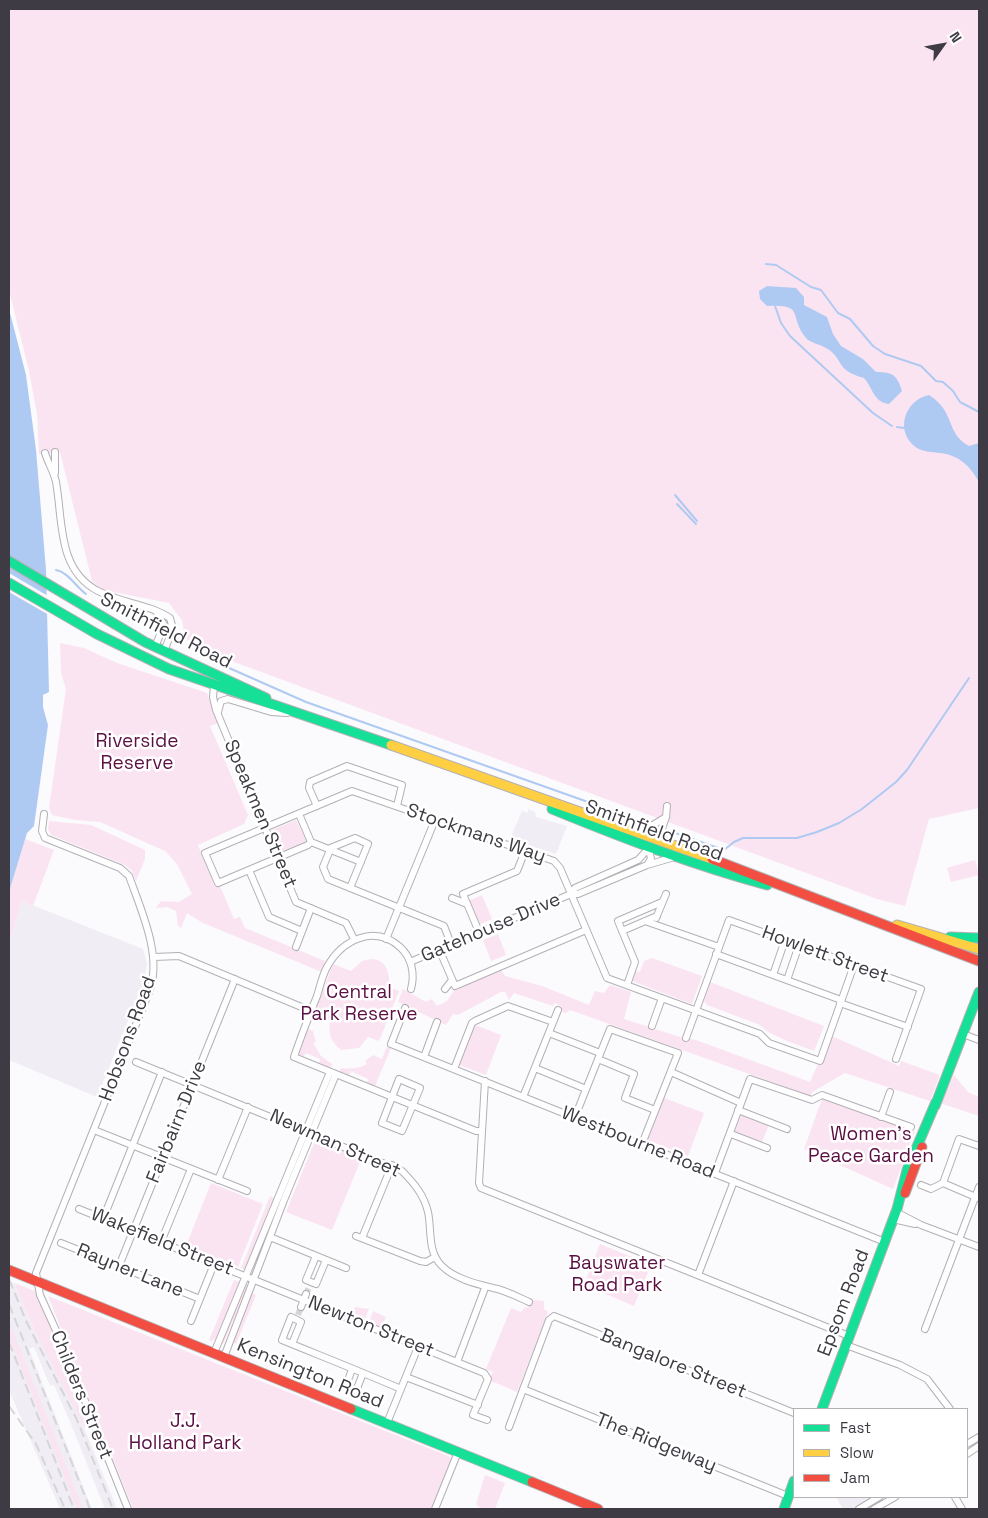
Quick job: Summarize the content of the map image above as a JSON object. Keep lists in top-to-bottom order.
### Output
{
  "streets": {
    "main road": ["Smithfield Road", "Epsom Road", "Kensington Road"],
    "street": [
      "Speakmen Street",
      "Stockmans Way",
      "Gatehouse Drive",
      "Howlett Street",
      "Hobsons Road",
      "Fairbairn Drive",
      "Westbourne Road",
      "Newman Street",
      "Wakefield Street",
      "Rayner Lane",
      "Newton Street",
      "Bangalore Street",
      "Childers Street",
      "The Ridgeway"
    ]
  },
  "crossings": [
    ["Smithfield Road", "Speakmen Street"],
    ["Smithfield Road", "Gatehouse Drive"],
    ["Speakmen Street", "Stockmans Way"],
    ["Stockmans Way", "Gatehouse Drive"],
    ["Hobsons Road", "Kensington Road"],
    ["Hobsons Road", "Childers Street"],
    ["Fairbairn Drive", "Newman Street"],
    ["Fairbairn Drive", "Wakefield Street"],
    ["Fairbairn Drive", "Rayner Lane"],
    ["Westbourne Road", "Epsom Road"],
    ["Wakefield Street", "Rayner Lane"],
    ["Wakefield Street", "Newton Street"],
    ["Bangalore Street", "The Ridgeway"],
    ["Kensington Road", "Childers Street"]
  ],
  "parks": [
    "Riverside Reserve",
    "Central Park Reserve",
    "Women's Peace Garden",
    "Bayswater Road Park",
    "J.J. Holland Park"
  ],
  "legend": ["Fast", "Slow", "Jam"],
  "north": "top right"
}
